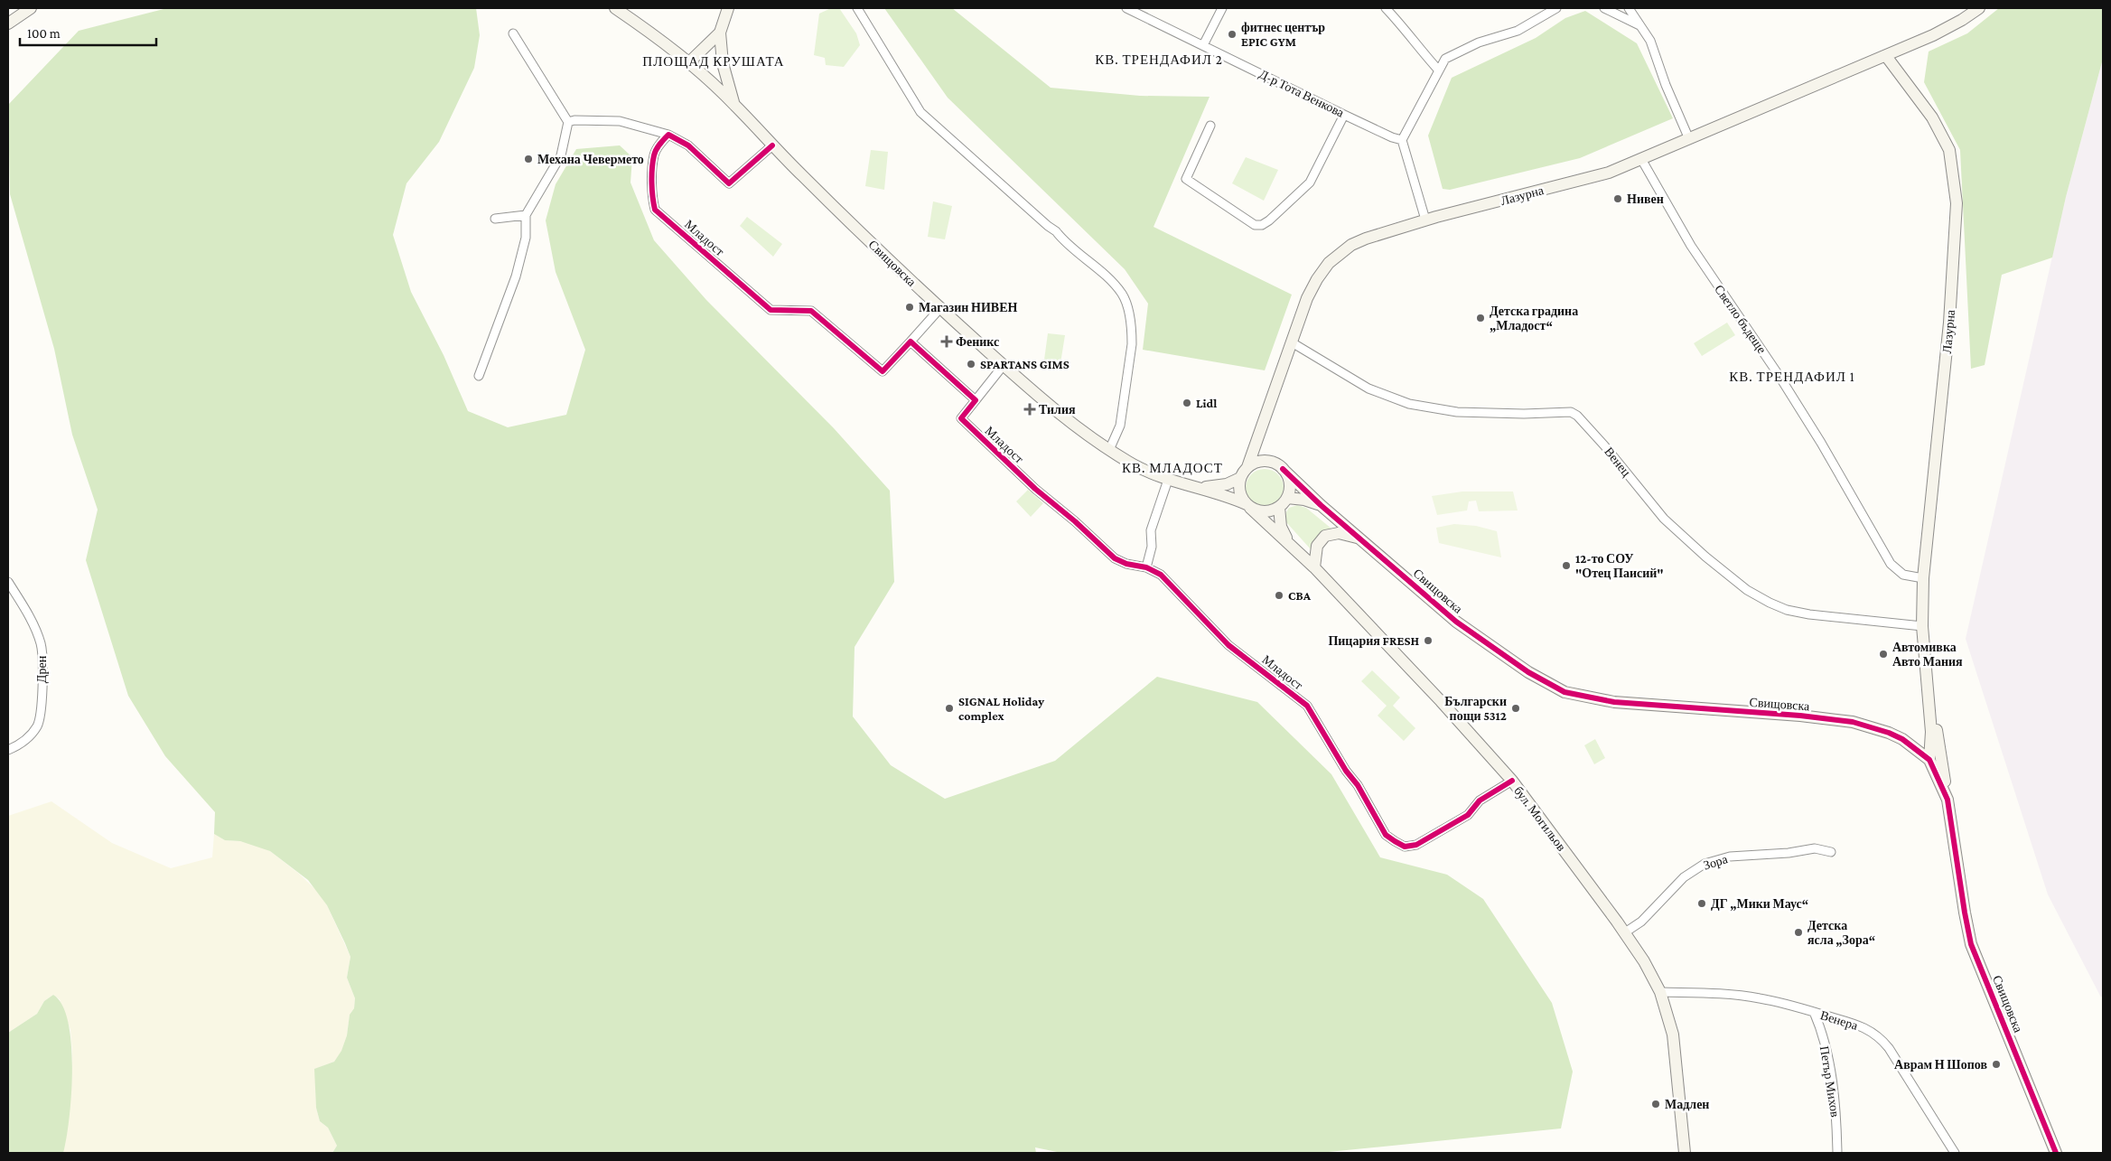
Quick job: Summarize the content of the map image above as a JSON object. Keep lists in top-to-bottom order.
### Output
{
  "streets": {
    "street": [
      "Д-р Тота Венкова",
      "Лазурна",
      "Младост",
      "Свищовска",
      "Светло бъдеще",
      "Венец",
      "Дрен",
      "бул. Могильов",
      "Зора",
      "Венера",
      "Петър Михов"
    ]
  },
  "crossings": [
    ["Лазурна", "Свищовска"],
    ["Лазурна", "Светло бъдеще"],
    ["Лазурна", "Венец"],
    ["Лазурна", "бул. Могильов"],
    ["Младост", "бул. Могильов"],
    ["Свищовска", "бул. Могильов"],
    ["бул. Могильов", "Зора"],
    ["бул. Могильов", "Венера"],
    ["Венера", "Петър Михов"]
  ],
  "districts": [
    "КВ. ТРЕНДАФИЛ 2",
    "ПЛОЩАД КРУШАТА",
    "КВ. ТРЕНДАФИЛ 1",
    "КВ. МЛАДОСТ"
  ],
  "places": {
    "other": [
      "фитнес център EPIC GYM",
      "Механа Чевермето",
      "Нивен",
      "Магазин НИВЕН",
      "Детска градина „Младост“",
      "SPARTANS GIMS",
      "Lidl",
      "12-то СОУ \"Отец Паисий\"",
      "CBA",
      "Пицария FRESH",
      "Автомивка Авто Мания",
      "SIGNAL Holiday complex",
      "Български пощи 5312",
      "ДГ „Мики Маус“",
      "Детска ясла „Зора“",
      "Аврам Н Шопов",
      "Мадлен"
    ],
    "health": ["Феникс", "Тилия"]
  },
  "scale_bar": "100 m"
}
